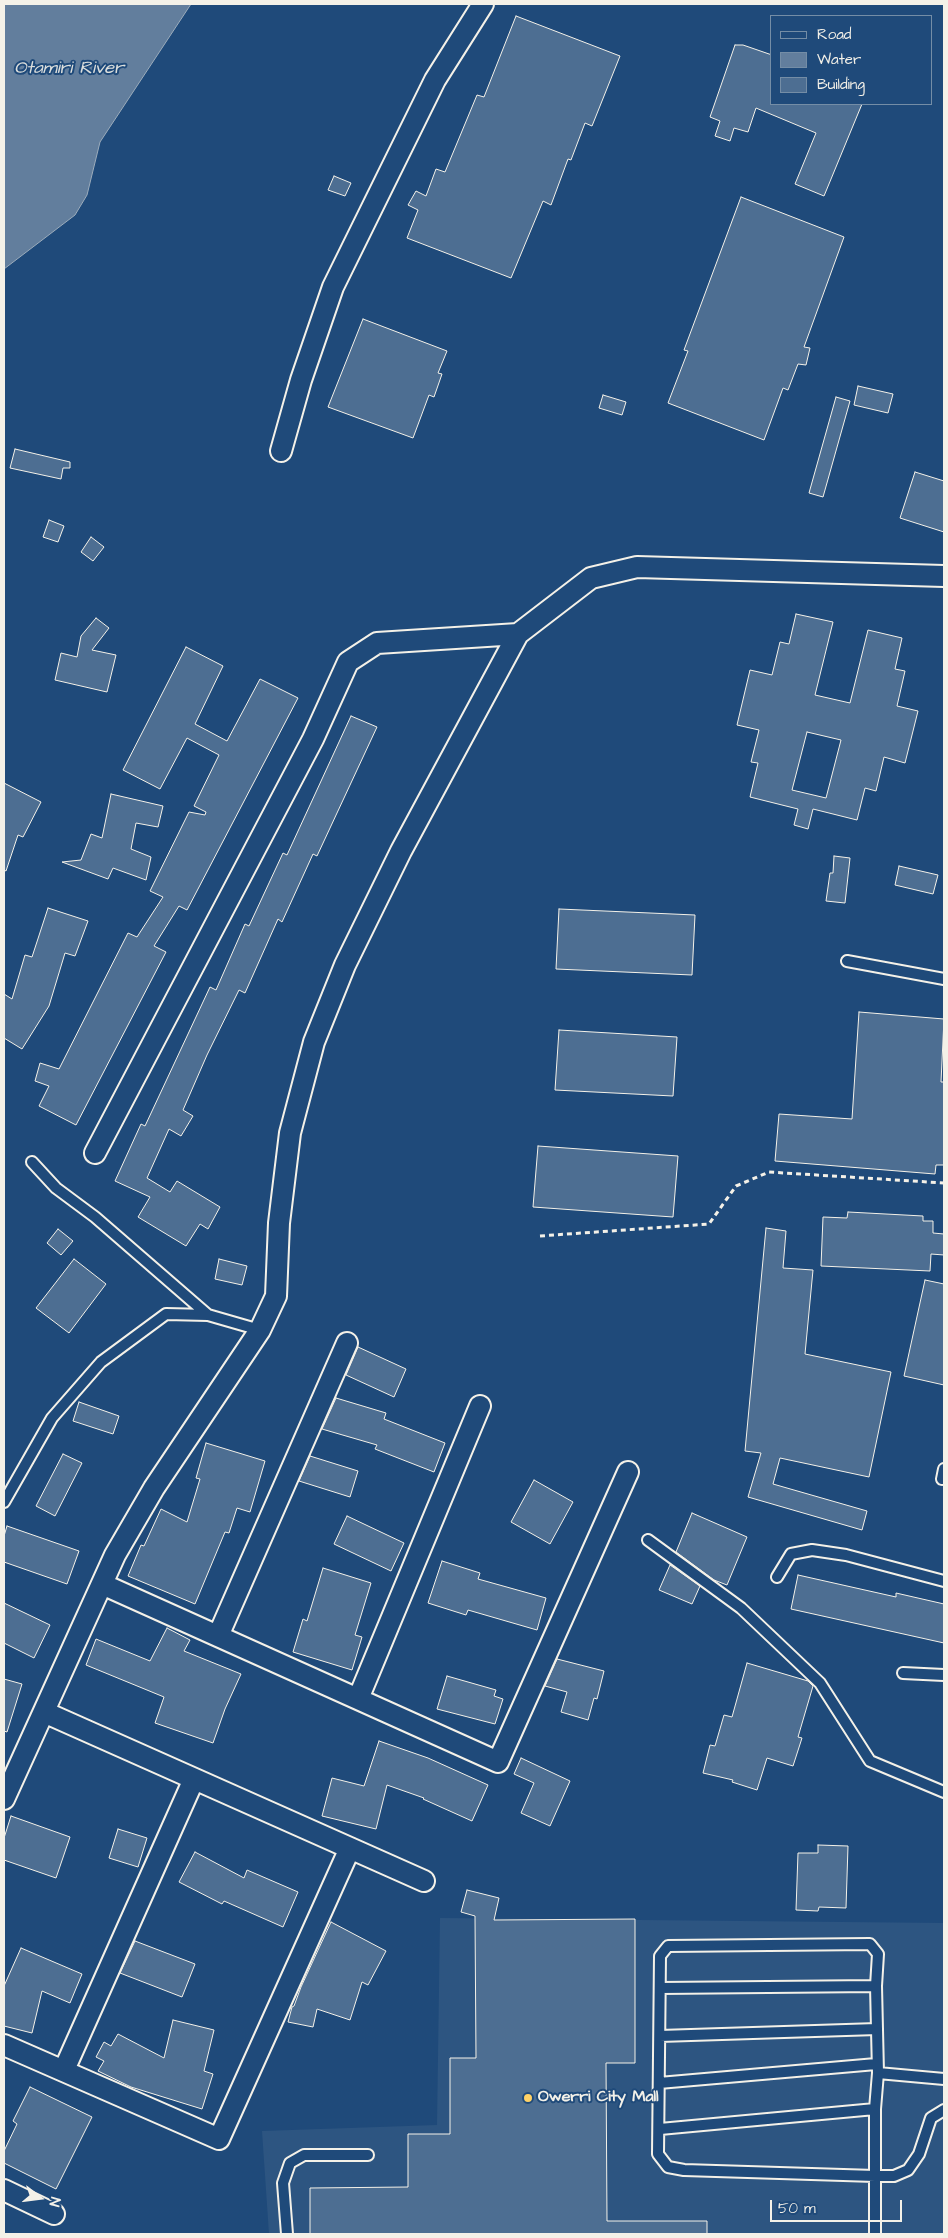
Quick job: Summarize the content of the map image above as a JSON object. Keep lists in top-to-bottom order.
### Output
{
  "water": ["Otamiri River"],
  "places": ["Owerri City Mall"],
  "legend": ["Road", "Water", "Building"],
  "scale_bar": "50 m",
  "north": "right"
}
